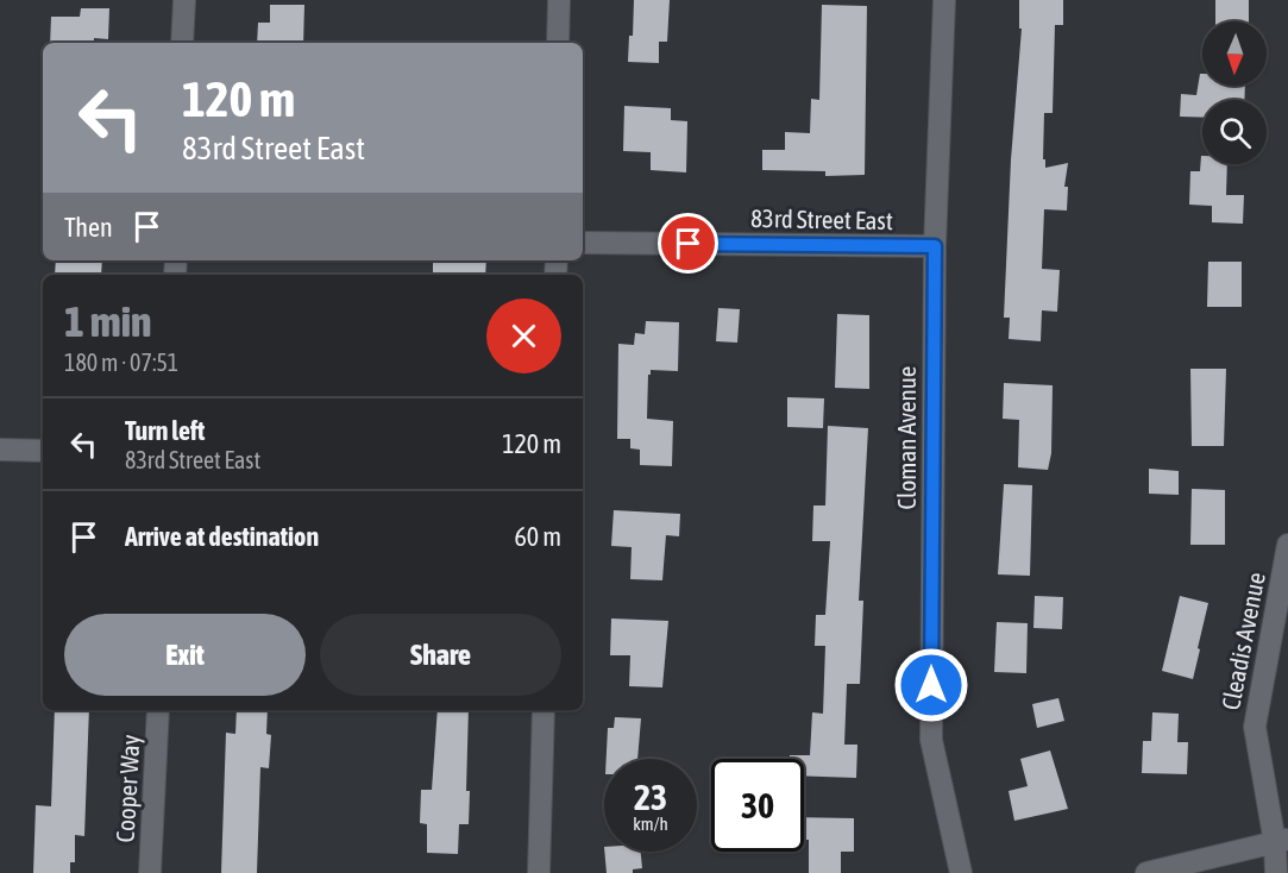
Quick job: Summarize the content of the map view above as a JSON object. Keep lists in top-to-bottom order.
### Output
{
  "streets": {
    "street": [
      "83rd Street East",
      "Cloman Avenue",
      "Cleadis Avenue",
      "Cooper Way"
    ]
  },
  "crossings": [
    ["83rd Street East", "Cloman Avenue"]
  ],
  "north": "bottom",
  "page": {
    "turn": ["120 m", "83rd Street East"],
    "then": "Then",
    "heading": ["1 min", "180 m · 07:51"],
    "list": [
      {
        "name": "Turn left",
        "note": "83rd Street East",
        "value": "120 m"
      },
      {
        "name": "Arrive at destination",
        "value": "60 m"
      }
    ],
    "buttons": ["Exit", "Share"],
    "speed": "23 km/h",
    "limit": "30"
  }
}
